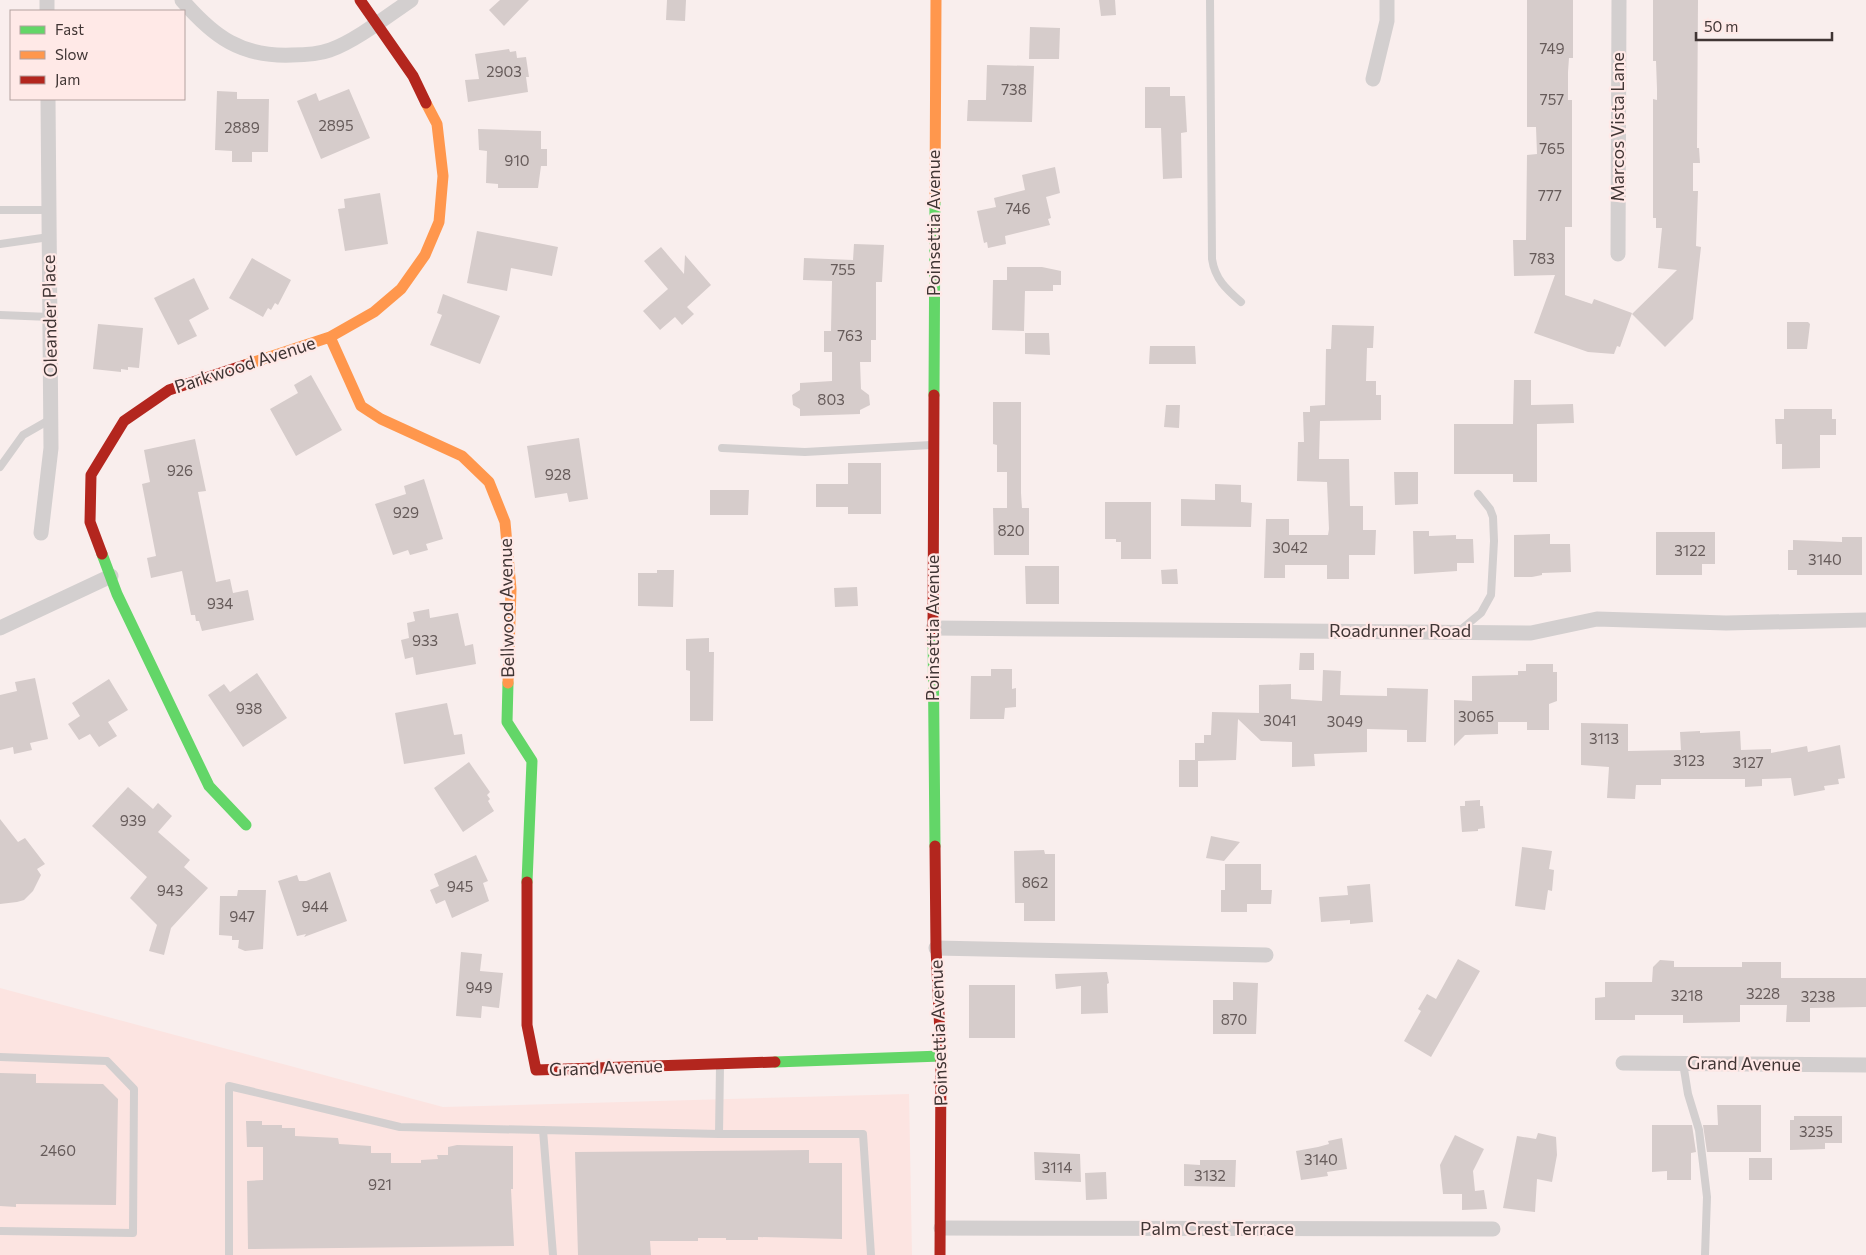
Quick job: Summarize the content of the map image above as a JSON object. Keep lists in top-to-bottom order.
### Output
{
  "streets": {
    "street": [
      "Marcos Vista Lane",
      "Poinsettia Avenue",
      "Oleander Place",
      "Parkwood Avenue",
      "Bellwood Avenue",
      "Roadrunner Road",
      "Grand Avenue",
      "Palm Crest Terrace"
    ]
  },
  "crossings": [
    ["Poinsettia Avenue", "Roadrunner Road"],
    ["Poinsettia Avenue", "Grand Avenue"],
    ["Poinsettia Avenue", "Palm Crest Terrace"],
    ["Parkwood Avenue", "Bellwood Avenue"],
    ["Bellwood Avenue", "Grand Avenue"]
  ],
  "house_numbers": [
    "749",
    "2903",
    "738",
    "757",
    "2895",
    "2889",
    "765",
    "910",
    "777",
    "746",
    "783",
    "755",
    "763",
    "803",
    "926",
    "928",
    "929",
    "820",
    "3042",
    "3122",
    "3140",
    "934",
    "933",
    "938",
    "3065",
    "3041",
    "3049",
    "3113",
    "3123",
    "3127",
    "939",
    "862",
    "945",
    "943",
    "944",
    "947",
    "949",
    "3228",
    "3218",
    "3238",
    "870",
    "3235",
    "2460",
    "3140",
    "3114",
    "3132",
    "921"
  ],
  "legend": ["Fast", "Slow", "Jam"],
  "scale_bar": "50 m"
}
